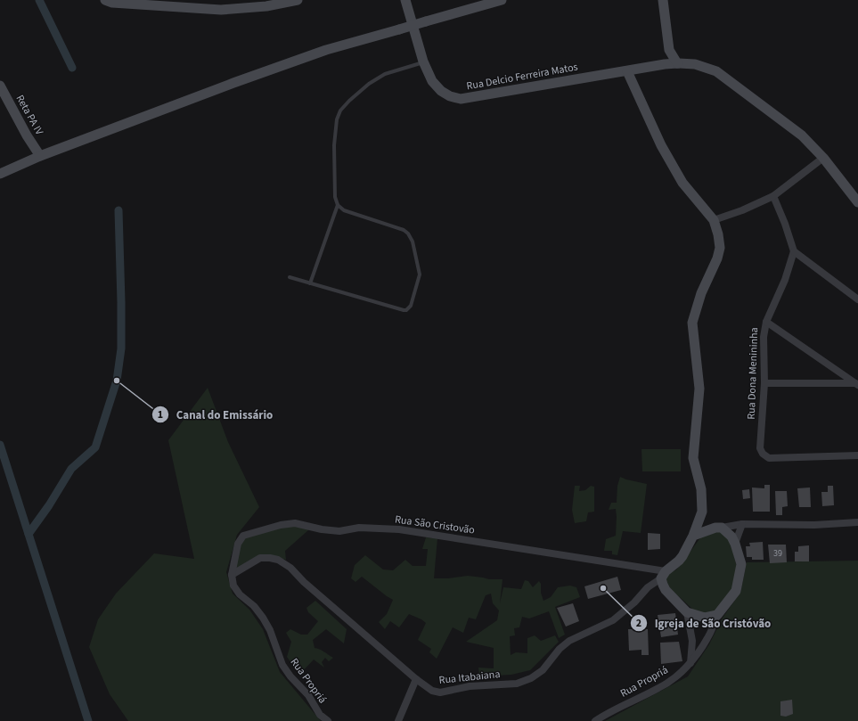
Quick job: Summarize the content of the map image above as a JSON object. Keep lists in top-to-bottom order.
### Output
{
  "streets": {
    "street": [
      "Rua Delcio Ferreira Matos",
      "Reta PA IV",
      "Rua Dona Menininha",
      "Rua São Cristovão",
      "Rua Itabaiana",
      "Rua Propriá"
    ]
  },
  "crossings": [
    ["Rua São Cristovão", "Rua Itabaiana"],
    ["Rua São Cristovão", "Rua Propriá"],
    ["Rua Itabaiana", "Rua Propriá"]
  ],
  "places": ["Canal do Emissário", "Igreja de São Cristóvão"],
  "house_numbers": ["39"]
}
